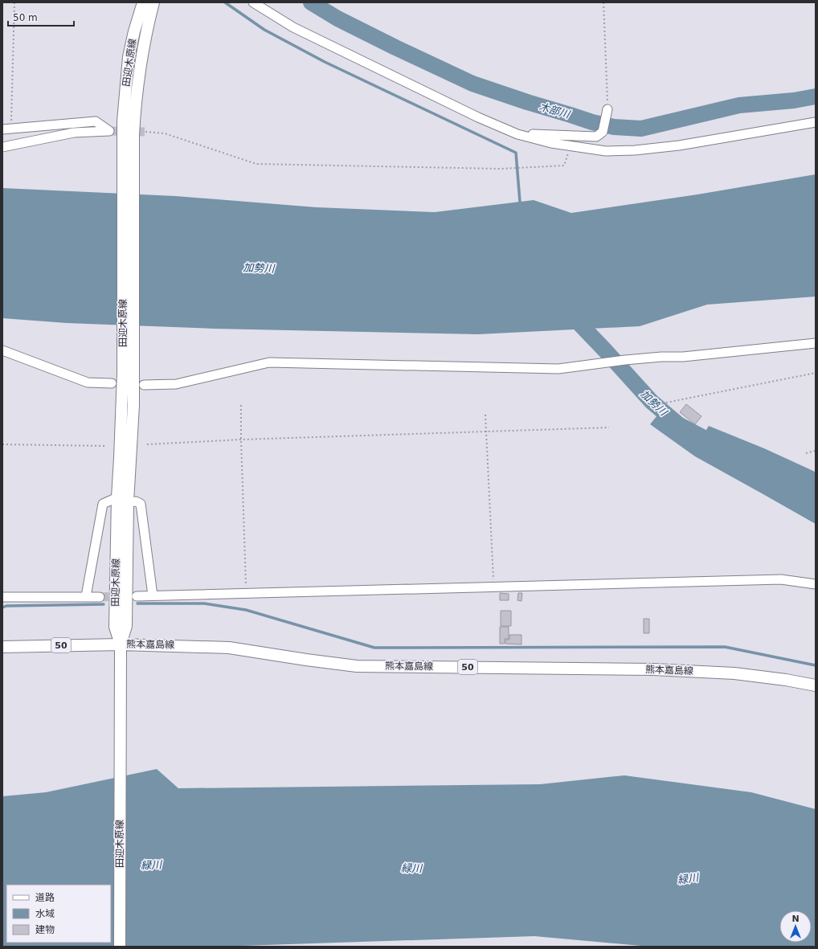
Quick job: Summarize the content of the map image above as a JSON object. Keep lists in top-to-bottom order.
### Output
{
  "streets": {
    "main road": ["田迎木原線", "熊本嘉島線", "50"]
  },
  "crossings": [
    ["田迎木原線", "熊本嘉島線"]
  ],
  "water": ["木部川", "加勢川", "緑川"],
  "legend": ["道路", "水域", "建物"],
  "scale_bar": "50 m",
  "north": "top"
}
